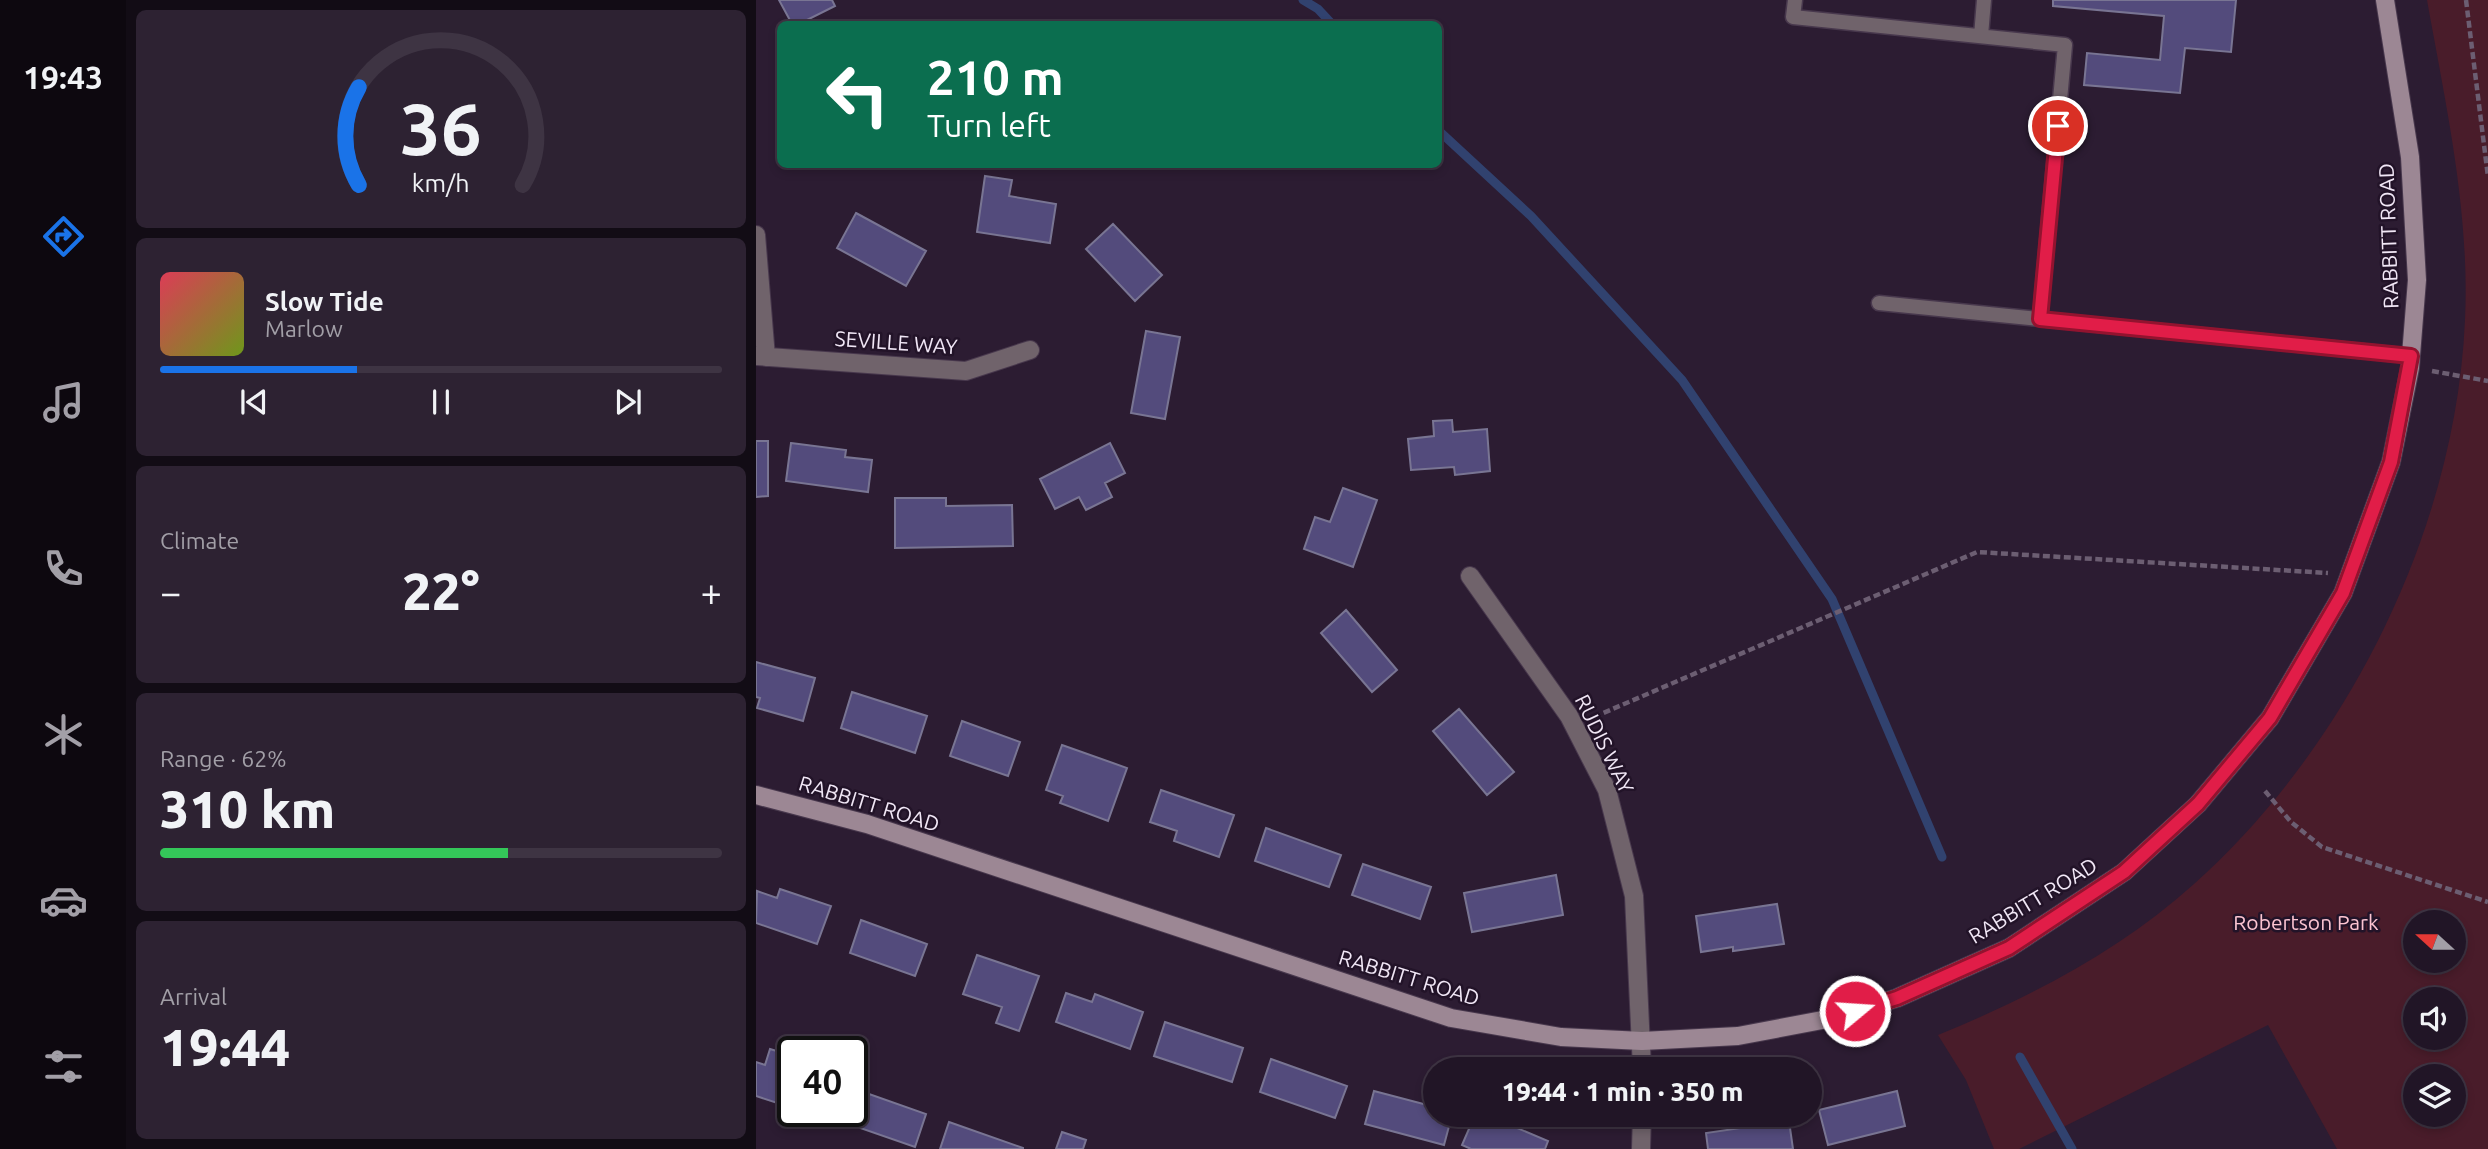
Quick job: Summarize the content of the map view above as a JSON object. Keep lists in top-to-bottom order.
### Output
{
  "streets": {
    "street": ["RABBITT ROAD", "SEVILLE WAY", "RUDIS WAY"]
  },
  "crossings": [
    ["RABBITT ROAD", "RUDIS WAY"]
  ],
  "parks": ["Robertson Park"],
  "north": "left",
  "page": {
    "tabs": "19:43",
    "turn": ["210 m", "Turn left"],
    "song": ["Slow Tide", "Marlow"],
    "tile": [
      "Climate",
      ["Range · 62%", "310 km"],
      ["Arrival", "19:44"]
    ],
    "heat": ["−", "22°", "+"],
    "limit": "40",
    "trip": "19:44 · 1 min · 350 m",
    "gauge": ["36", "km/h"]
  }
}
